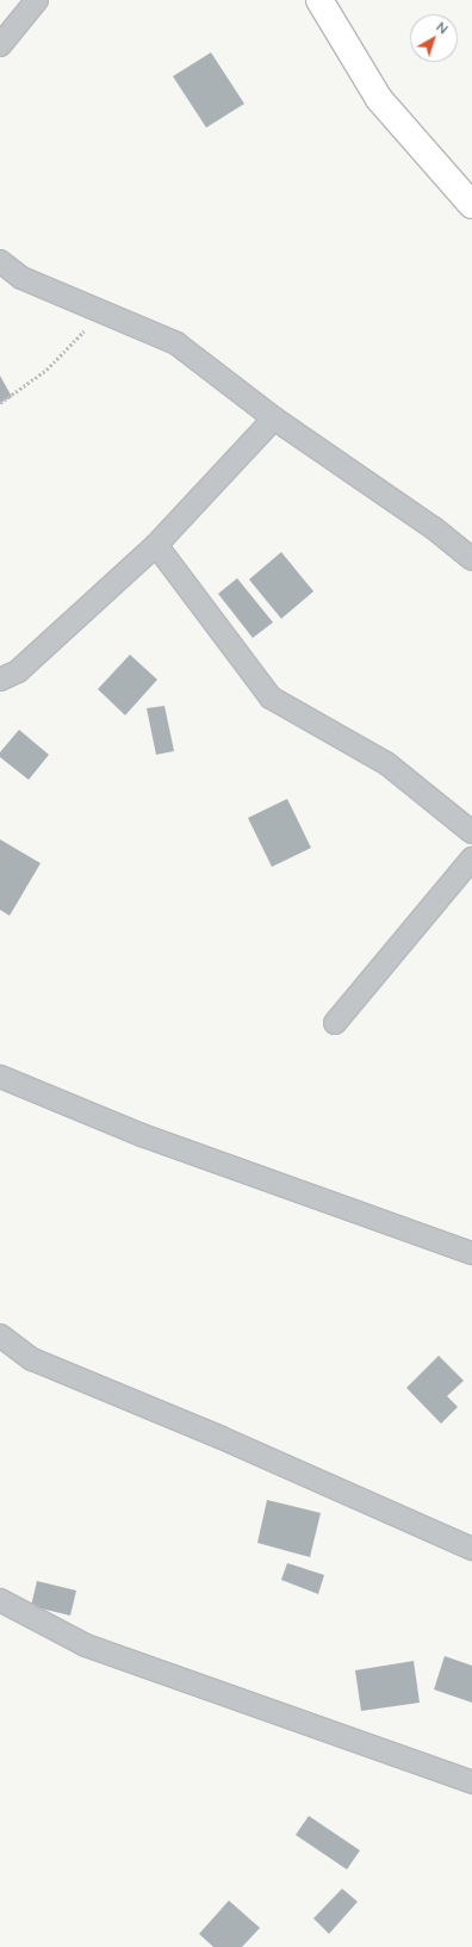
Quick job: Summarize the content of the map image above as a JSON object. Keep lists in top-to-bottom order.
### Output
{
  "north": "top right"
}
